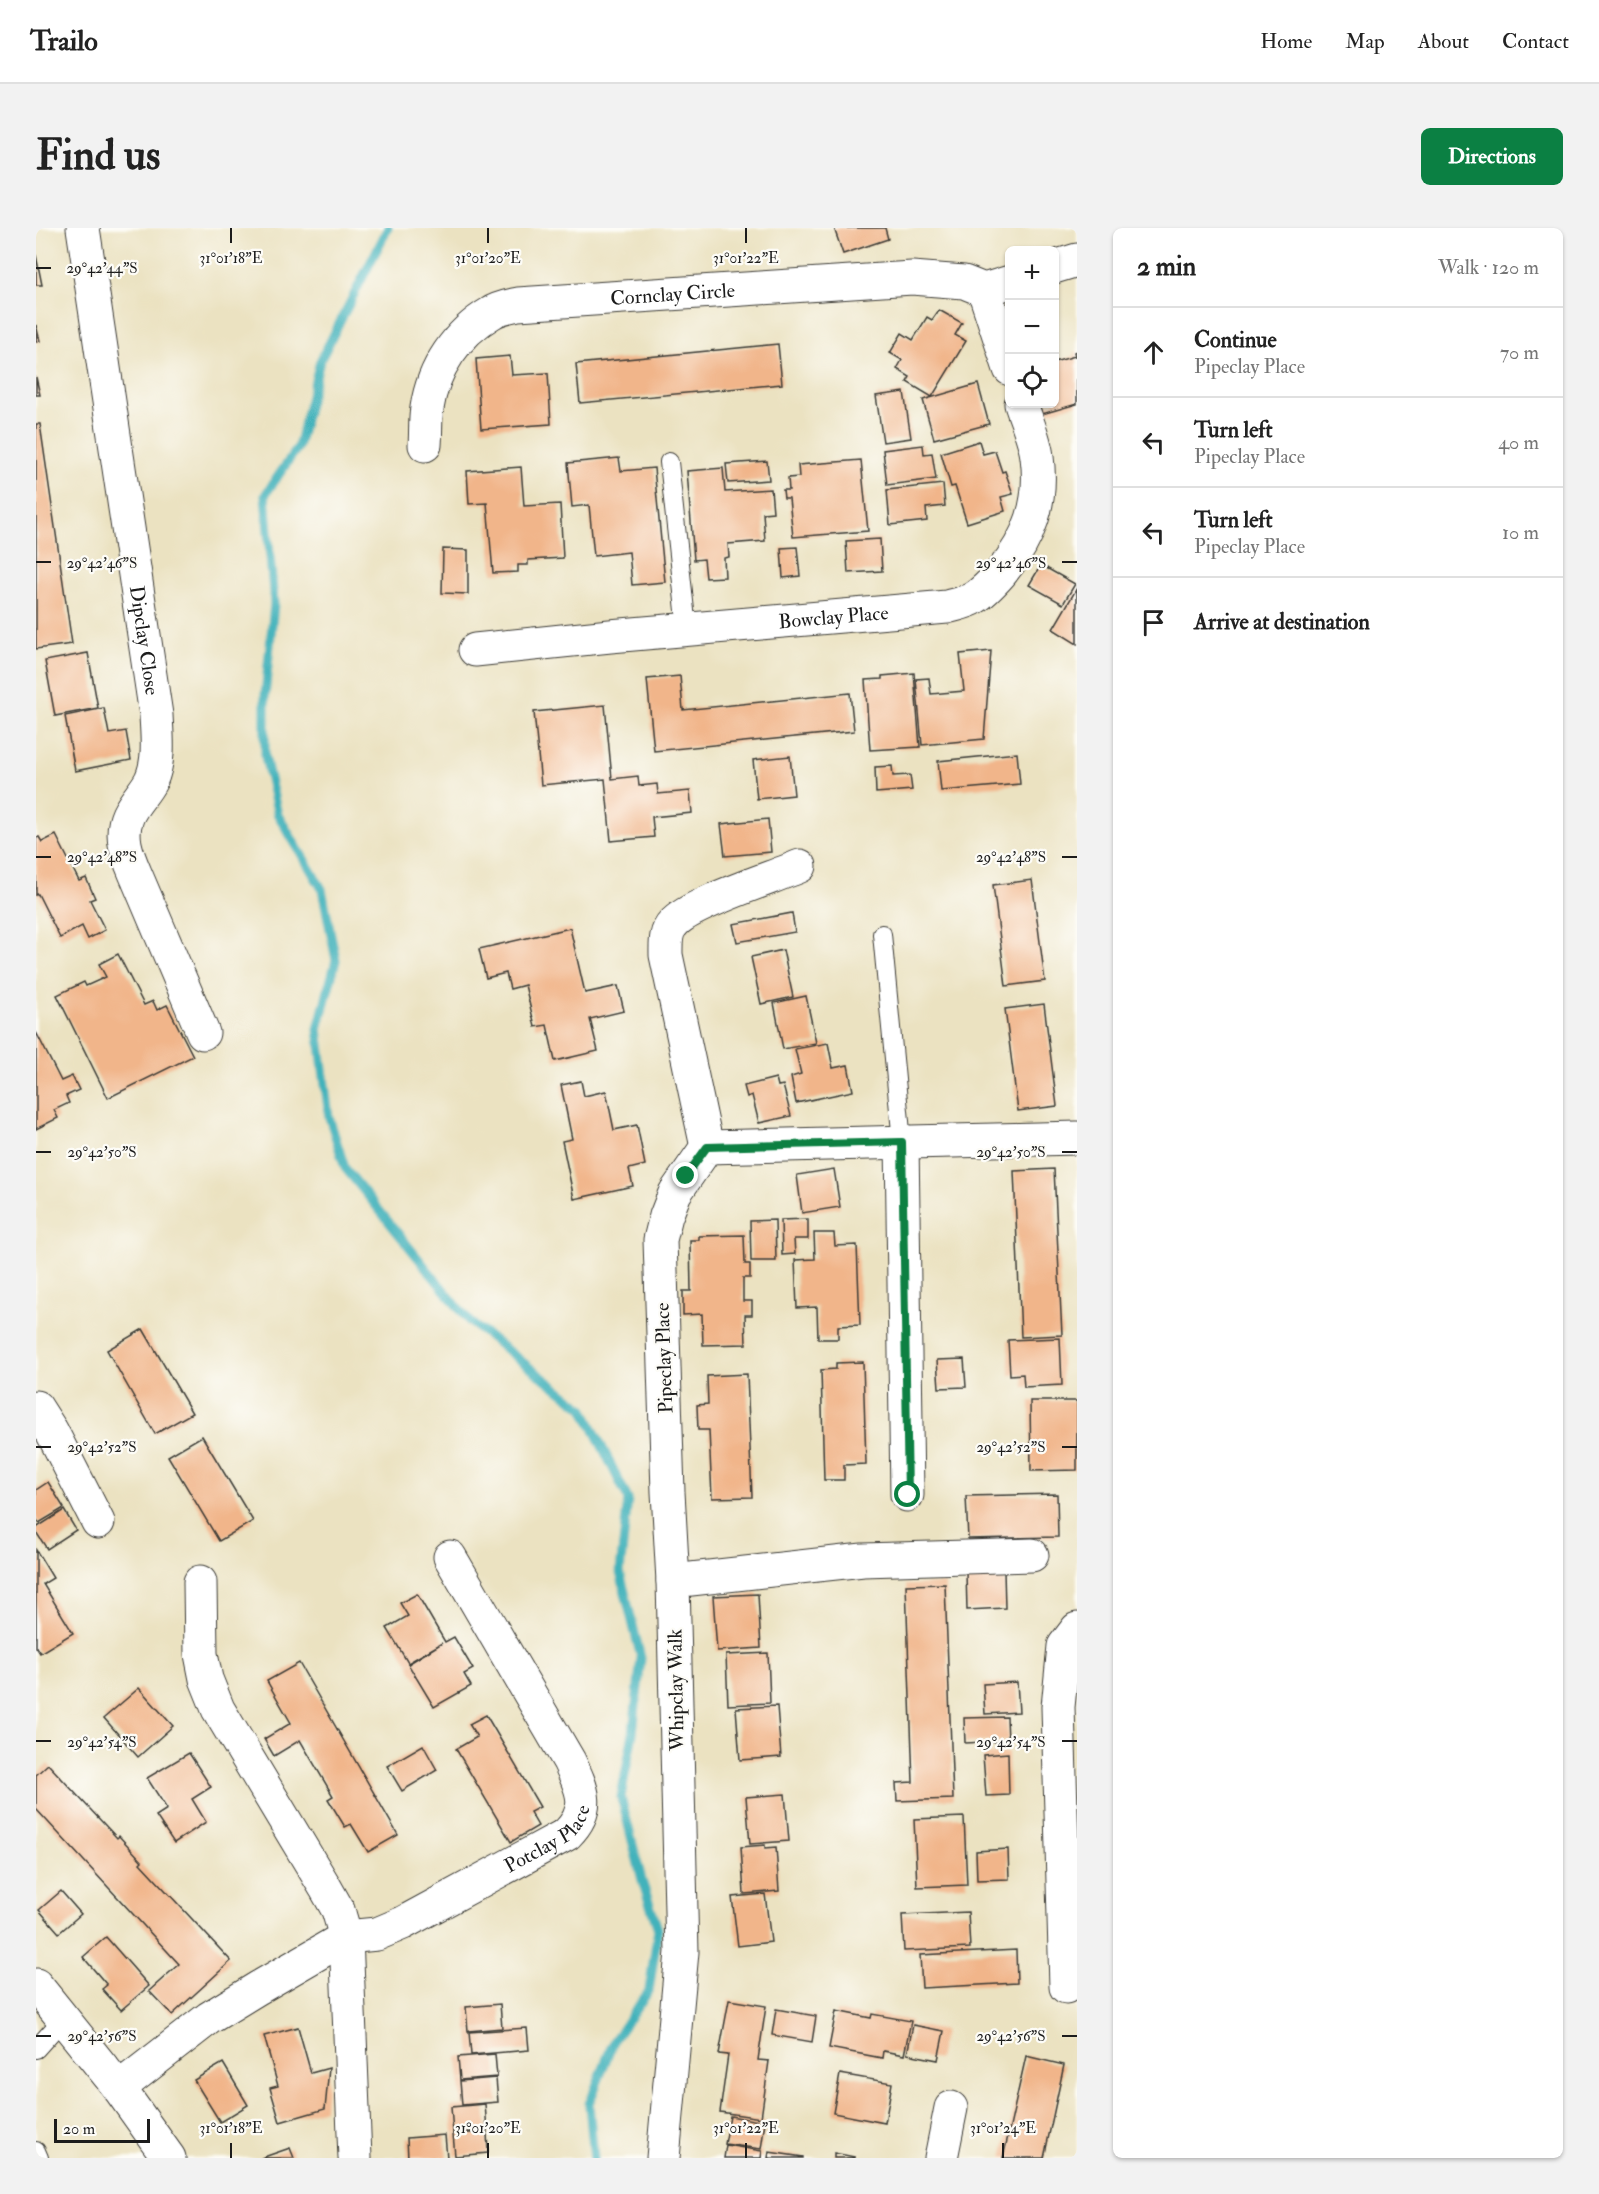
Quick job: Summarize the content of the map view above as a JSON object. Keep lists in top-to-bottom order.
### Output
{
  "streets": {
    "street": [
      "Cornclay Circle",
      "Bowclay Place",
      "Dipclay Close",
      "Pipeclay Place",
      "Whipclay Walk",
      "Potclay Place"
    ]
  },
  "crossings": [
    ["Pipeclay Place", "Whipclay Walk"]
  ],
  "scale_bar": "20 m",
  "page": {
    "header": "Trailo",
    "nav": [
      "Home",
      "Map",
      "About",
      "Contact"
    ],
    "buttons": "Directions",
    "title": "Find us",
    "heading": ["2 min", "Walk · 120 m"],
    "map_buttons": ["+", "−"],
    "list": [
      ["Continue", "Pipeclay Place", "70 m"],
      ["Turn left", "Pipeclay Place", "40 m"],
      ["Turn left", "Pipeclay Place", "10 m"],
      "Arrive at destination"
    ],
    "scale": "20 m"
  },
  "coordinates": [
    "31°01'18\"E",
    "31°01'20\"E",
    "31°01'22\"E",
    "29°42'44\"S",
    "29°42'46\"S",
    "29°42'48\"S",
    "29°42'50\"S",
    "29°42'52\"S",
    "29°42'54\"S",
    "29°42'56\"S",
    "31°01'24\"E"
  ]
}
